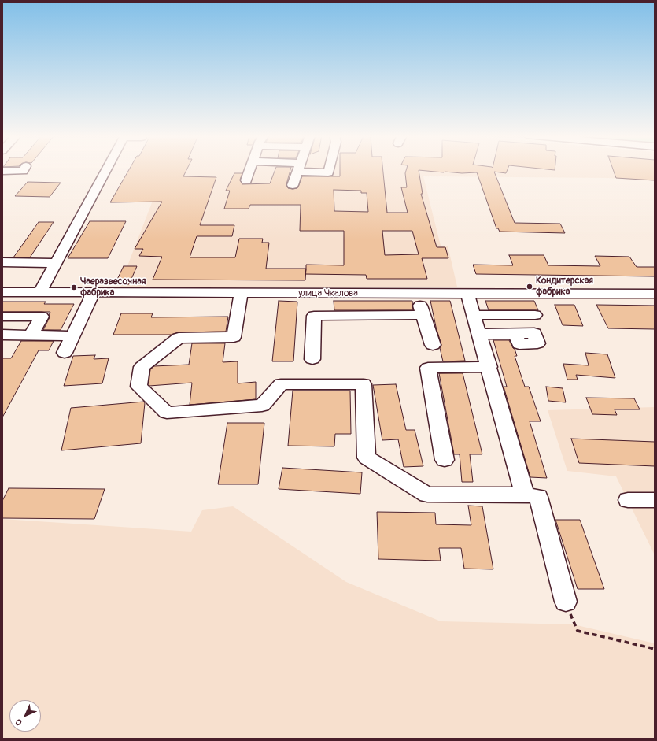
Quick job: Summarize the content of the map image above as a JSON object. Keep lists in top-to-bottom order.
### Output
{
  "streets": {
    "street": ["улица Чкалова"]
  },
  "places": ["Кондитерская фабрика", "Чаеразвесочная фабрика"],
  "north": "bottom left"
}
